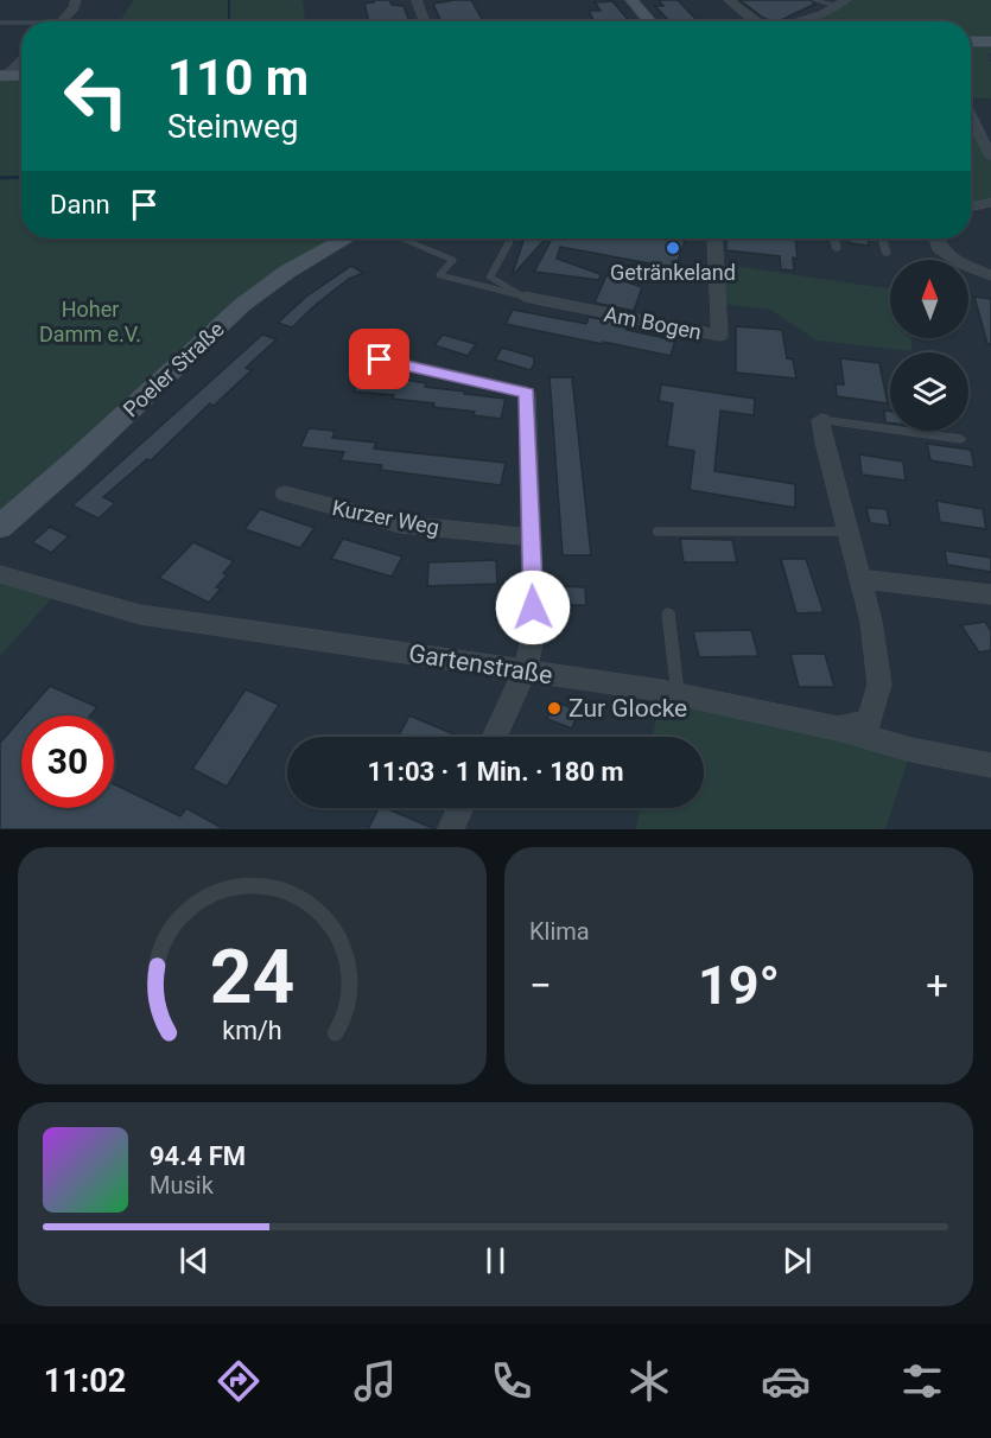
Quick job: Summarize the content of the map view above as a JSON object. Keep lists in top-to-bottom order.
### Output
{
  "streets": {
    "main road": ["Poeler Straße"],
    "street": ["Am Bogen", "Kurzer Weg", "Gartenstraße"]
  },
  "parks": ["Hoher Damm e.V."],
  "places": ["Getränkeland", "Zur Glocke"],
  "north": "top",
  "page": {
    "turn": ["110 m", "Steinweg"],
    "then": "Dann",
    "limit": "30",
    "trip": "11:03 · 1 Min. · 180 m",
    "tile": "Klima",
    "heat": ["−", "19°", "+"],
    "song": ["94.4 FM", "Musik"],
    "tabs": "11:02",
    "gauge": ["24", "km/h"]
  }
}
